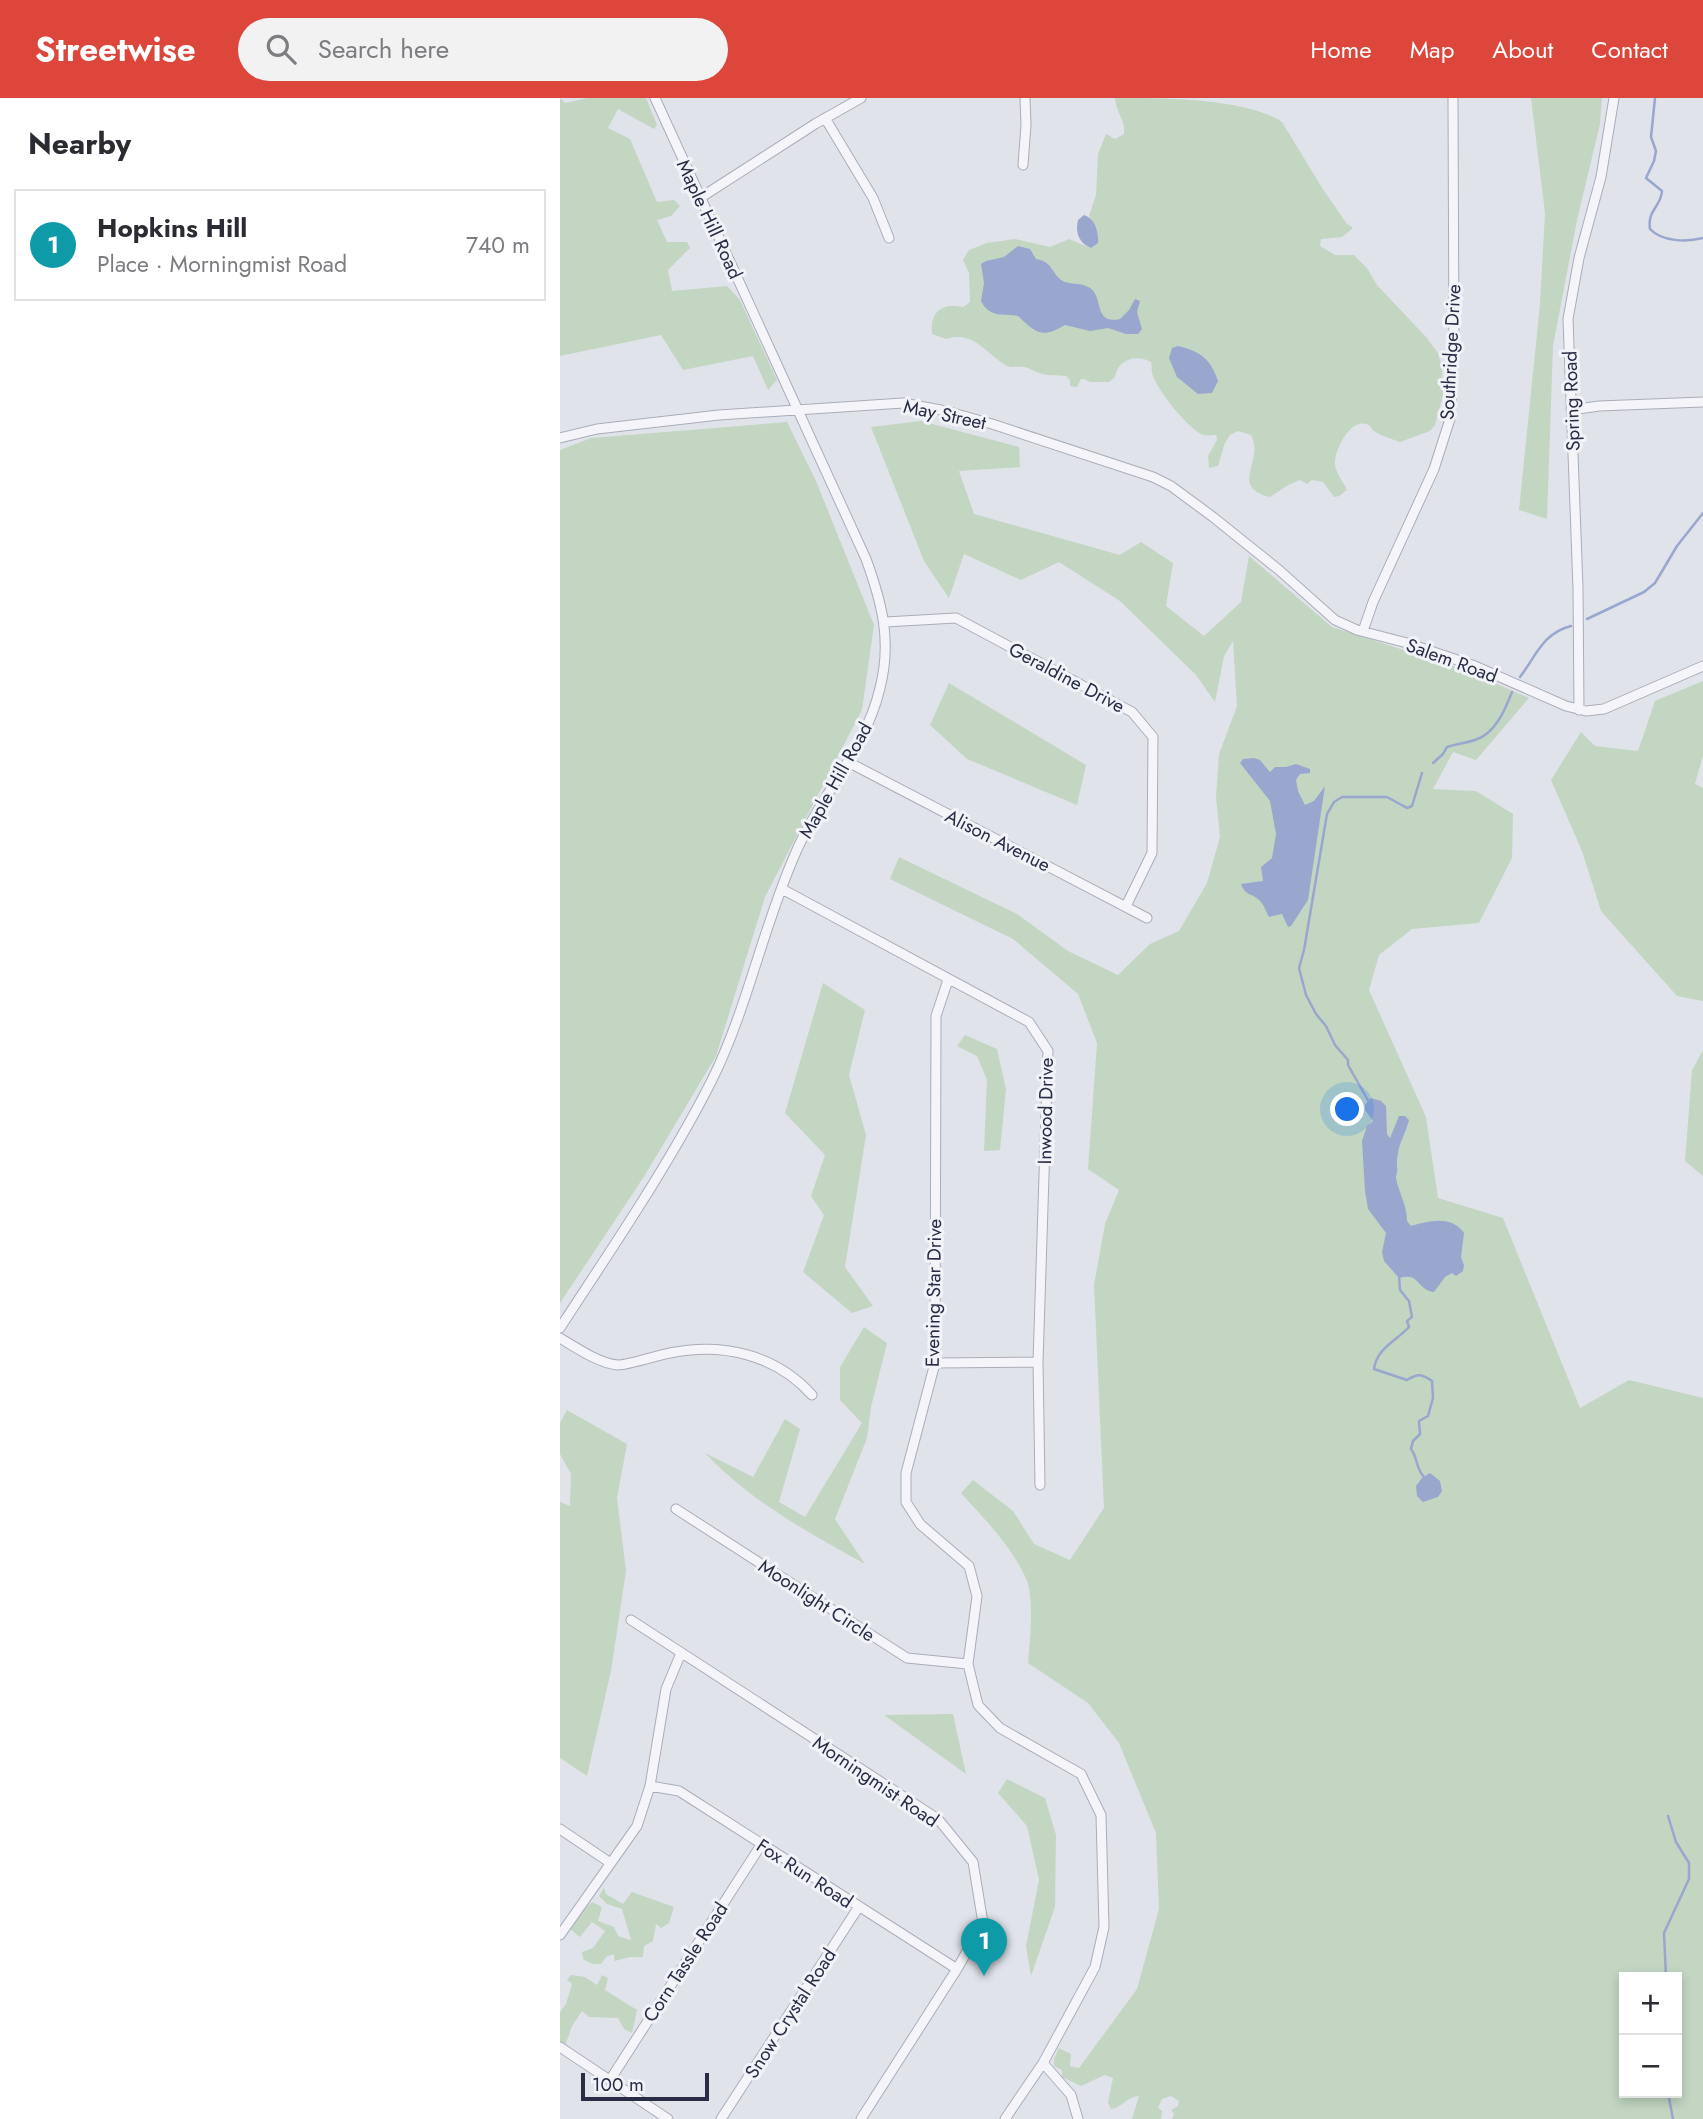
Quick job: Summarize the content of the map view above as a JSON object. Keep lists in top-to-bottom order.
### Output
{
  "streets": {
    "street": [
      "Maple Hill Road",
      "Southridge Drive",
      "Spring Road",
      "May Street",
      "Salem Road",
      "Geraldine Drive",
      "Alison Avenue",
      "Inwood Drive",
      "Evening Star Drive",
      "Moonlight Circle",
      "Morningmist Road",
      "Fox Run Road",
      "Corn Tassle Road",
      "Snow Crystal Road"
    ]
  },
  "crossings": [
    ["Maple Hill Road", "May Street"],
    ["Maple Hill Road", "Geraldine Drive"],
    ["Maple Hill Road", "Alison Avenue"],
    ["Maple Hill Road", "Inwood Drive"],
    ["Southridge Drive", "Salem Road"],
    ["Spring Road", "Salem Road"],
    ["May Street", "Salem Road"],
    ["Geraldine Drive", "Alison Avenue"],
    ["Inwood Drive", "Evening Star Drive"],
    ["Evening Star Drive", "Moonlight Circle"],
    ["Morningmist Road", "Fox Run Road"],
    ["Fox Run Road", "Corn Tassle Road"],
    ["Fox Run Road", "Snow Crystal Road"]
  ],
  "scale_bar": "100 m",
  "page": {
    "header": "Streetwise",
    "search": "Search here",
    "nav": [
      "Home",
      "Map",
      "About",
      "Contact"
    ],
    "heading": "Nearby",
    "list": [
      {
        "mark": "1",
        "name": "Hopkins Hill",
        "note": "Place · Morningmist Road",
        "value": "740 m"
      }
    ],
    "pins": "1",
    "map_buttons": ["+", "−"],
    "scale": "100 m"
  }
}
